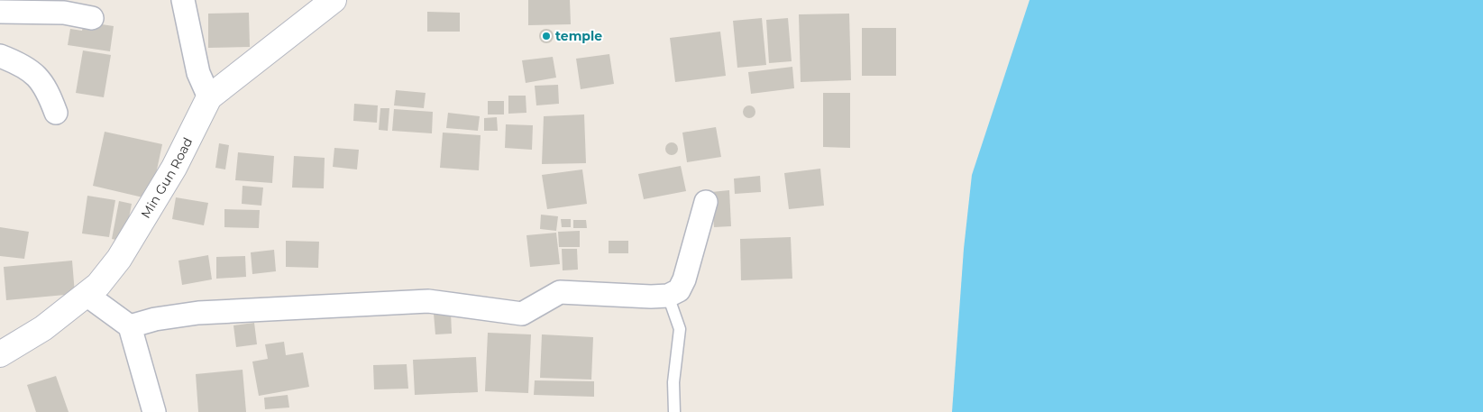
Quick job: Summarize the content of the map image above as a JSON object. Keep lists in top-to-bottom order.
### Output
{
  "streets": {
    "street": ["Min Gun Road"]
  },
  "places": ["temple"]
}
